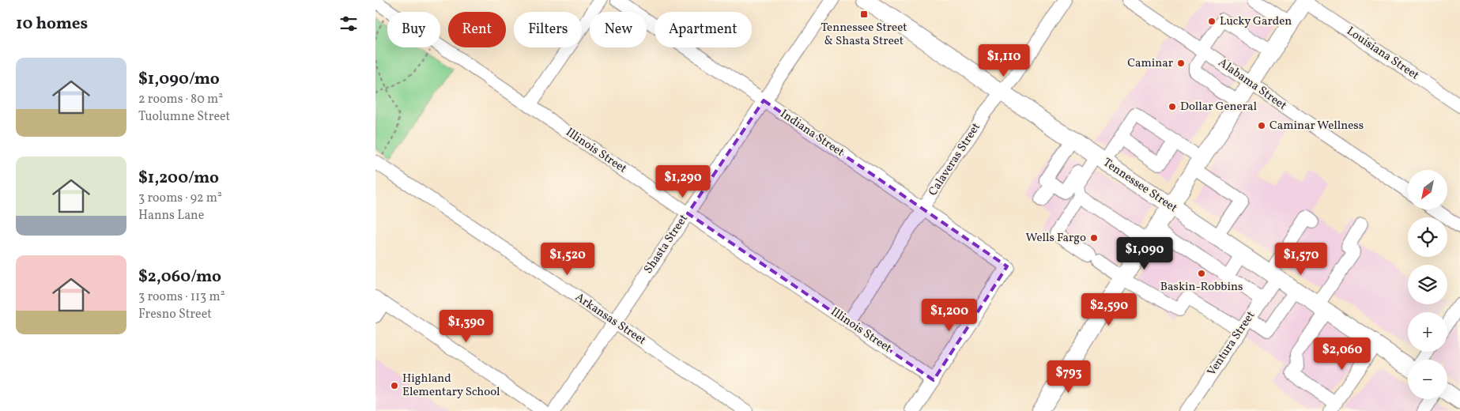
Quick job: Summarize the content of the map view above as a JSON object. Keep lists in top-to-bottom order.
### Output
{
  "streets": {
    "main road": ["Tennessee Street"],
    "street": [
      "Louisiana Street",
      "Alabama Street",
      "Indiana Street",
      "Illinois Street",
      "Calaveras Street",
      "Shasta Street",
      "Arkansas Street",
      "Ventura Street"
    ]
  },
  "crossings": [
    ["Indiana Street", "Illinois Street"],
    ["Indiana Street", "Calaveras Street"],
    ["Indiana Street", "Shasta Street"],
    ["Illinois Street", "Calaveras Street"],
    ["Illinois Street", "Shasta Street"],
    ["Calaveras Street", "Tennessee Street"],
    ["Tennessee Street", "Ventura Street"],
    ["Shasta Street", "Arkansas Street"]
  ],
  "places": {
    "transit": ["Tennessee Street & Shasta Street"],
    "other": [
      "Lucky Garden",
      "Caminar",
      "Dollar General",
      "Caminar Wellness",
      "Wells Fargo",
      "Baskin-Robbins",
      "Highland Elementary School"
    ]
  },
  "north": "bottom left",
  "page": {
    "heading": "10 homes",
    "chip": [
      "Buy",
      "Rent",
      "Filters",
      "New",
      "Apartment"
    ],
    "price": [
      "$1,110",
      "$1,290",
      "$1,090",
      "$1,520",
      "$1,570",
      "$2,590",
      "$1,200",
      "$1,390",
      "$2,060",
      "$793"
    ],
    "list": [
      {
        "name": "$1,090/mo",
        "note": "2 rooms · 80 m² · Tuolumne Street"
      },
      {
        "name": "$1,200/mo",
        "note": "3 rooms · 92 m² · Hanns Lane"
      },
      {
        "name": "$2,060/mo",
        "note": "3 rooms · 113 m² · Fresno Street"
      }
    ],
    "map_buttons": ["+", "−"]
  }
}
